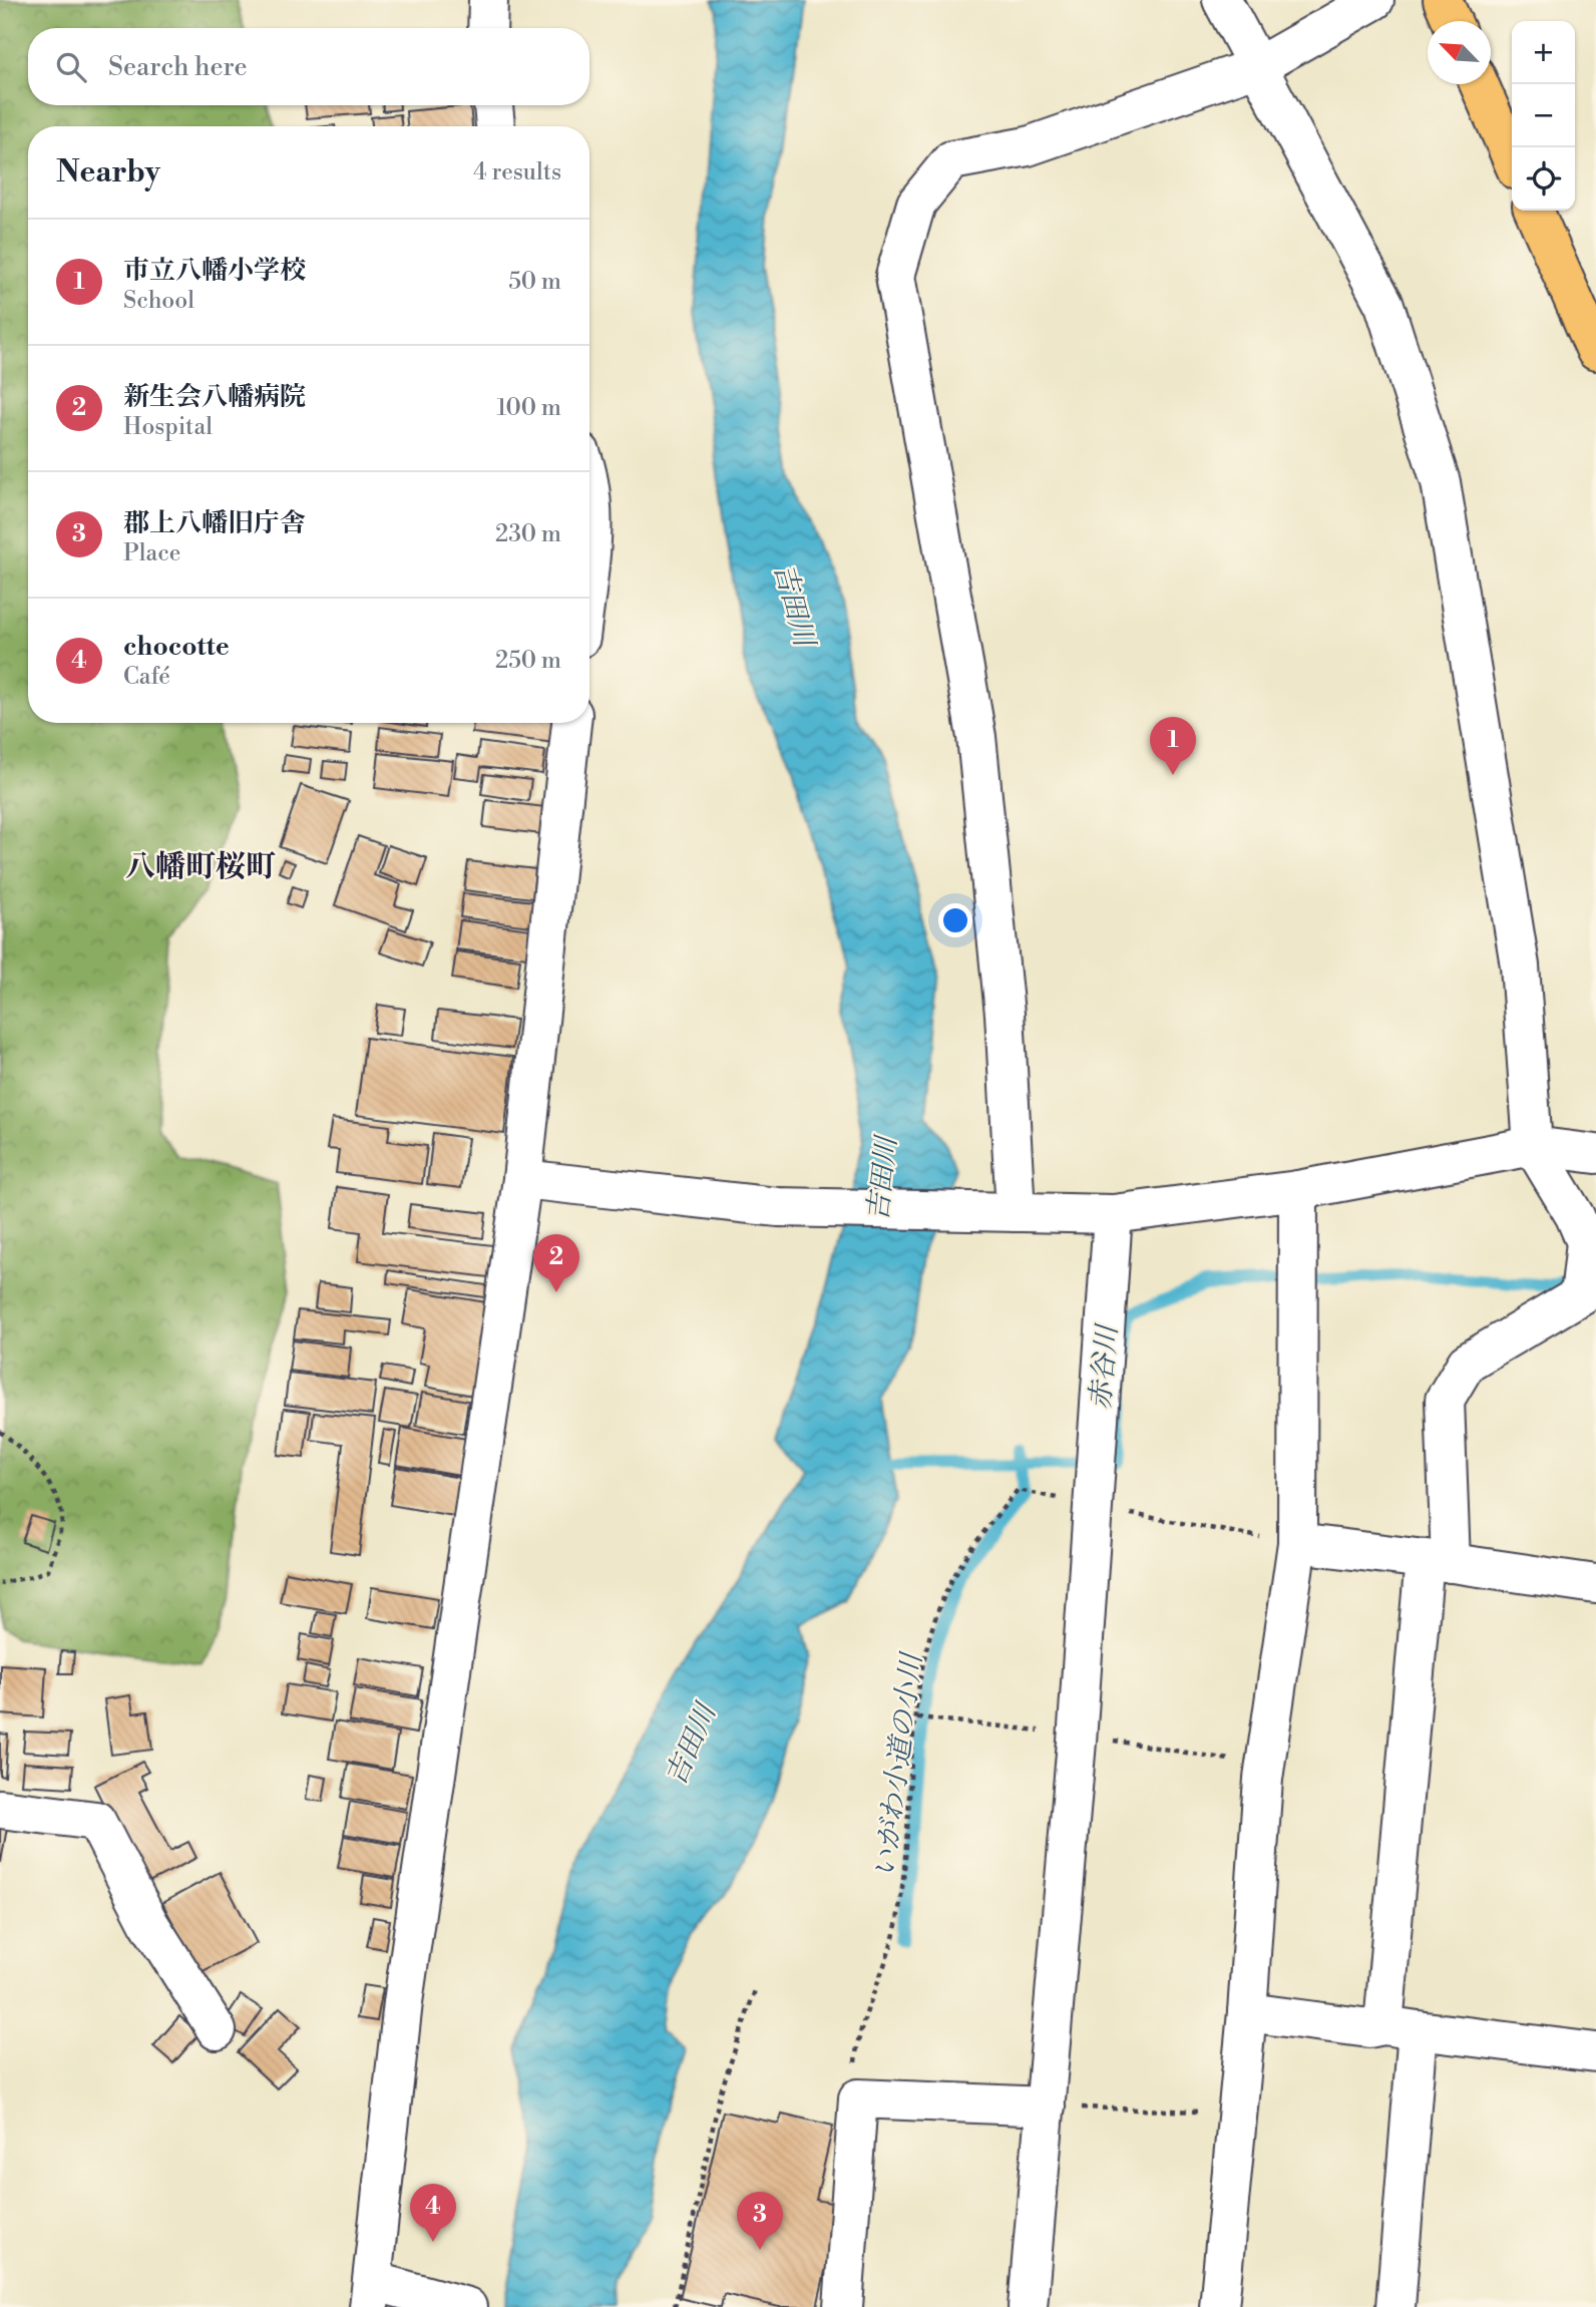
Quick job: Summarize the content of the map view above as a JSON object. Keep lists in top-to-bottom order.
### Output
{
  "districts": ["八幡町桜町"],
  "water": ["吉田川", "赤谷川", "いがわ小道の小川"],
  "north": "top left",
  "page": {
    "map_buttons": ["+", "−"],
    "search": "Search here",
    "heading": ["Nearby", "4 results"],
    "list": [
      {
        "mark": "1",
        "name": "市立八幡小学校",
        "note": "School",
        "value": "50 m"
      },
      {
        "mark": "2",
        "name": "新生会八幡病院",
        "note": "Hospital",
        "value": "100 m"
      },
      {
        "mark": "3",
        "name": "郡上八幡旧庁舎",
        "note": "Place",
        "value": "230 m"
      },
      {
        "mark": "4",
        "name": "chocotte",
        "note": "Café",
        "value": "250 m"
      }
    ],
    "pins": [
      "1",
      "2",
      "4",
      "3"
    ]
  }
}
